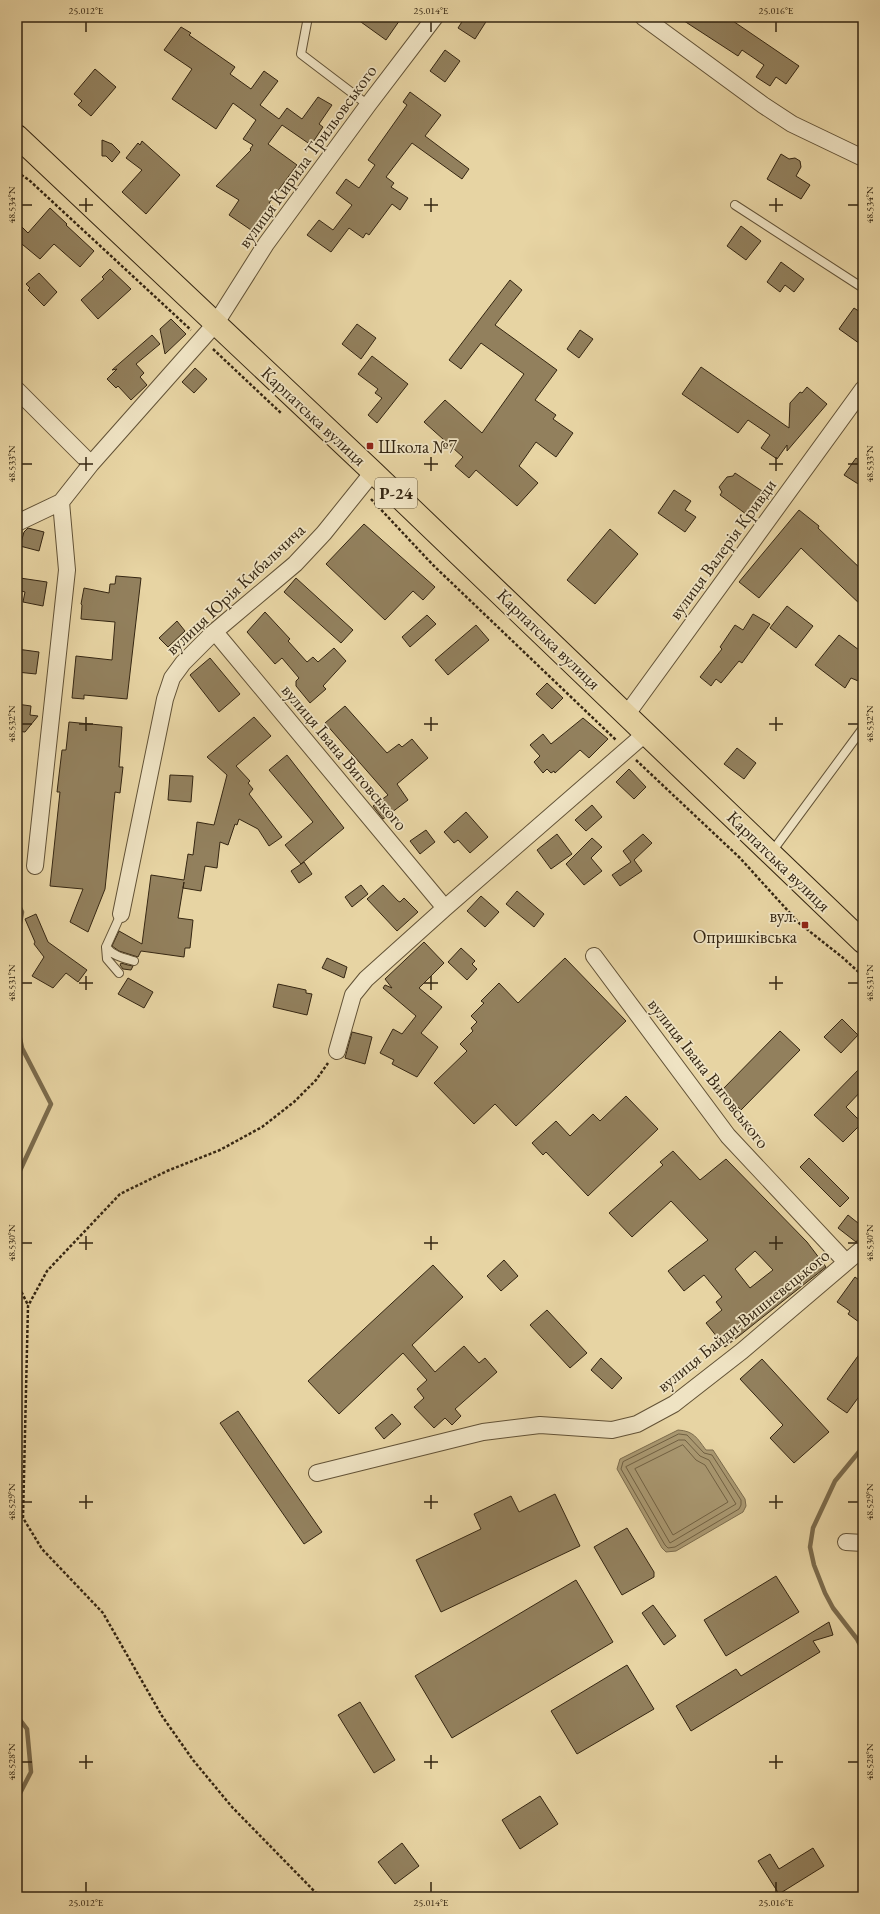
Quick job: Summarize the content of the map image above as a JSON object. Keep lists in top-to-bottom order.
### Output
{
  "streets": {
    "main road": ["Карпатська вулиця", "Р-24"],
    "street": [
      "вулиця Кирила Трильовського",
      "вулиця Валерія Кривди",
      "вулиця Юрія Кибальчича",
      "вулиця Івана Виговського",
      "вулиця Байди-Вишневецького"
    ]
  },
  "crossings": [
    ["вулиця Кирила Трильовського", "Карпатська вулиця"],
    ["Карпатська вулиця", "вулиця Валерія Кривди"],
    ["Карпатська вулиця", "вулиця Юрія Кибальчича"],
    ["вулиця Юрія Кибальчича", "вулиця Івана Виговського"],
    ["вулиця Івана Виговського", "вулиця Байди-Вишневецького"]
  ],
  "places": {
    "transit": ["Школа №7", "вул. Опришківська"]
  },
  "coordinates": [
    "25.012°E",
    "25.014°E",
    "25.016°E",
    "48.534°N",
    "48.533°N",
    "48.532°N",
    "48.531°N",
    "48.530°N",
    "48.529°N",
    "48.528°N"
  ]
}
